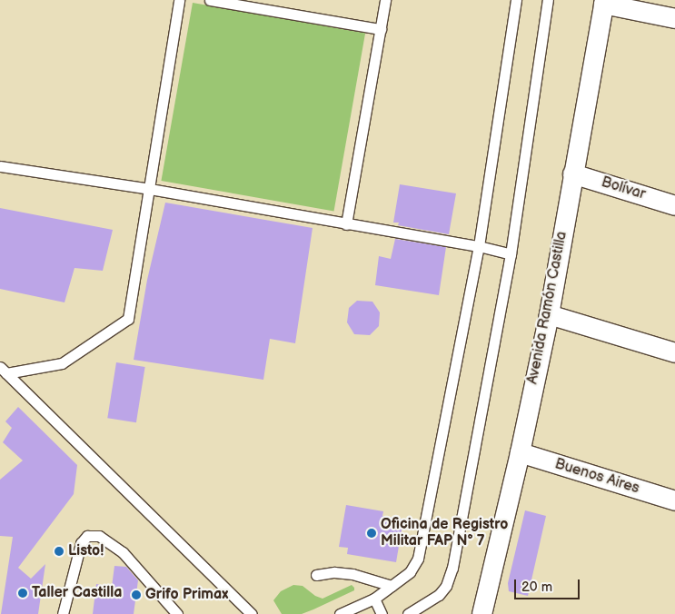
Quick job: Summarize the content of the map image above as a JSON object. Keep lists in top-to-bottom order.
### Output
{
  "streets": {
    "street": ["Bolívar", "Avenida Ramón Castilla", "Buenos Aires"]
  },
  "crossings": [
    ["Bolívar", "Avenida Ramón Castilla"],
    ["Avenida Ramón Castilla", "Buenos Aires"]
  ],
  "places": [
    "Oficina de Registro Militar FAP N° 7",
    "Listo!",
    "Taller Castilla",
    "Grifo Primax"
  ],
  "scale_bar": "20 m"
}
